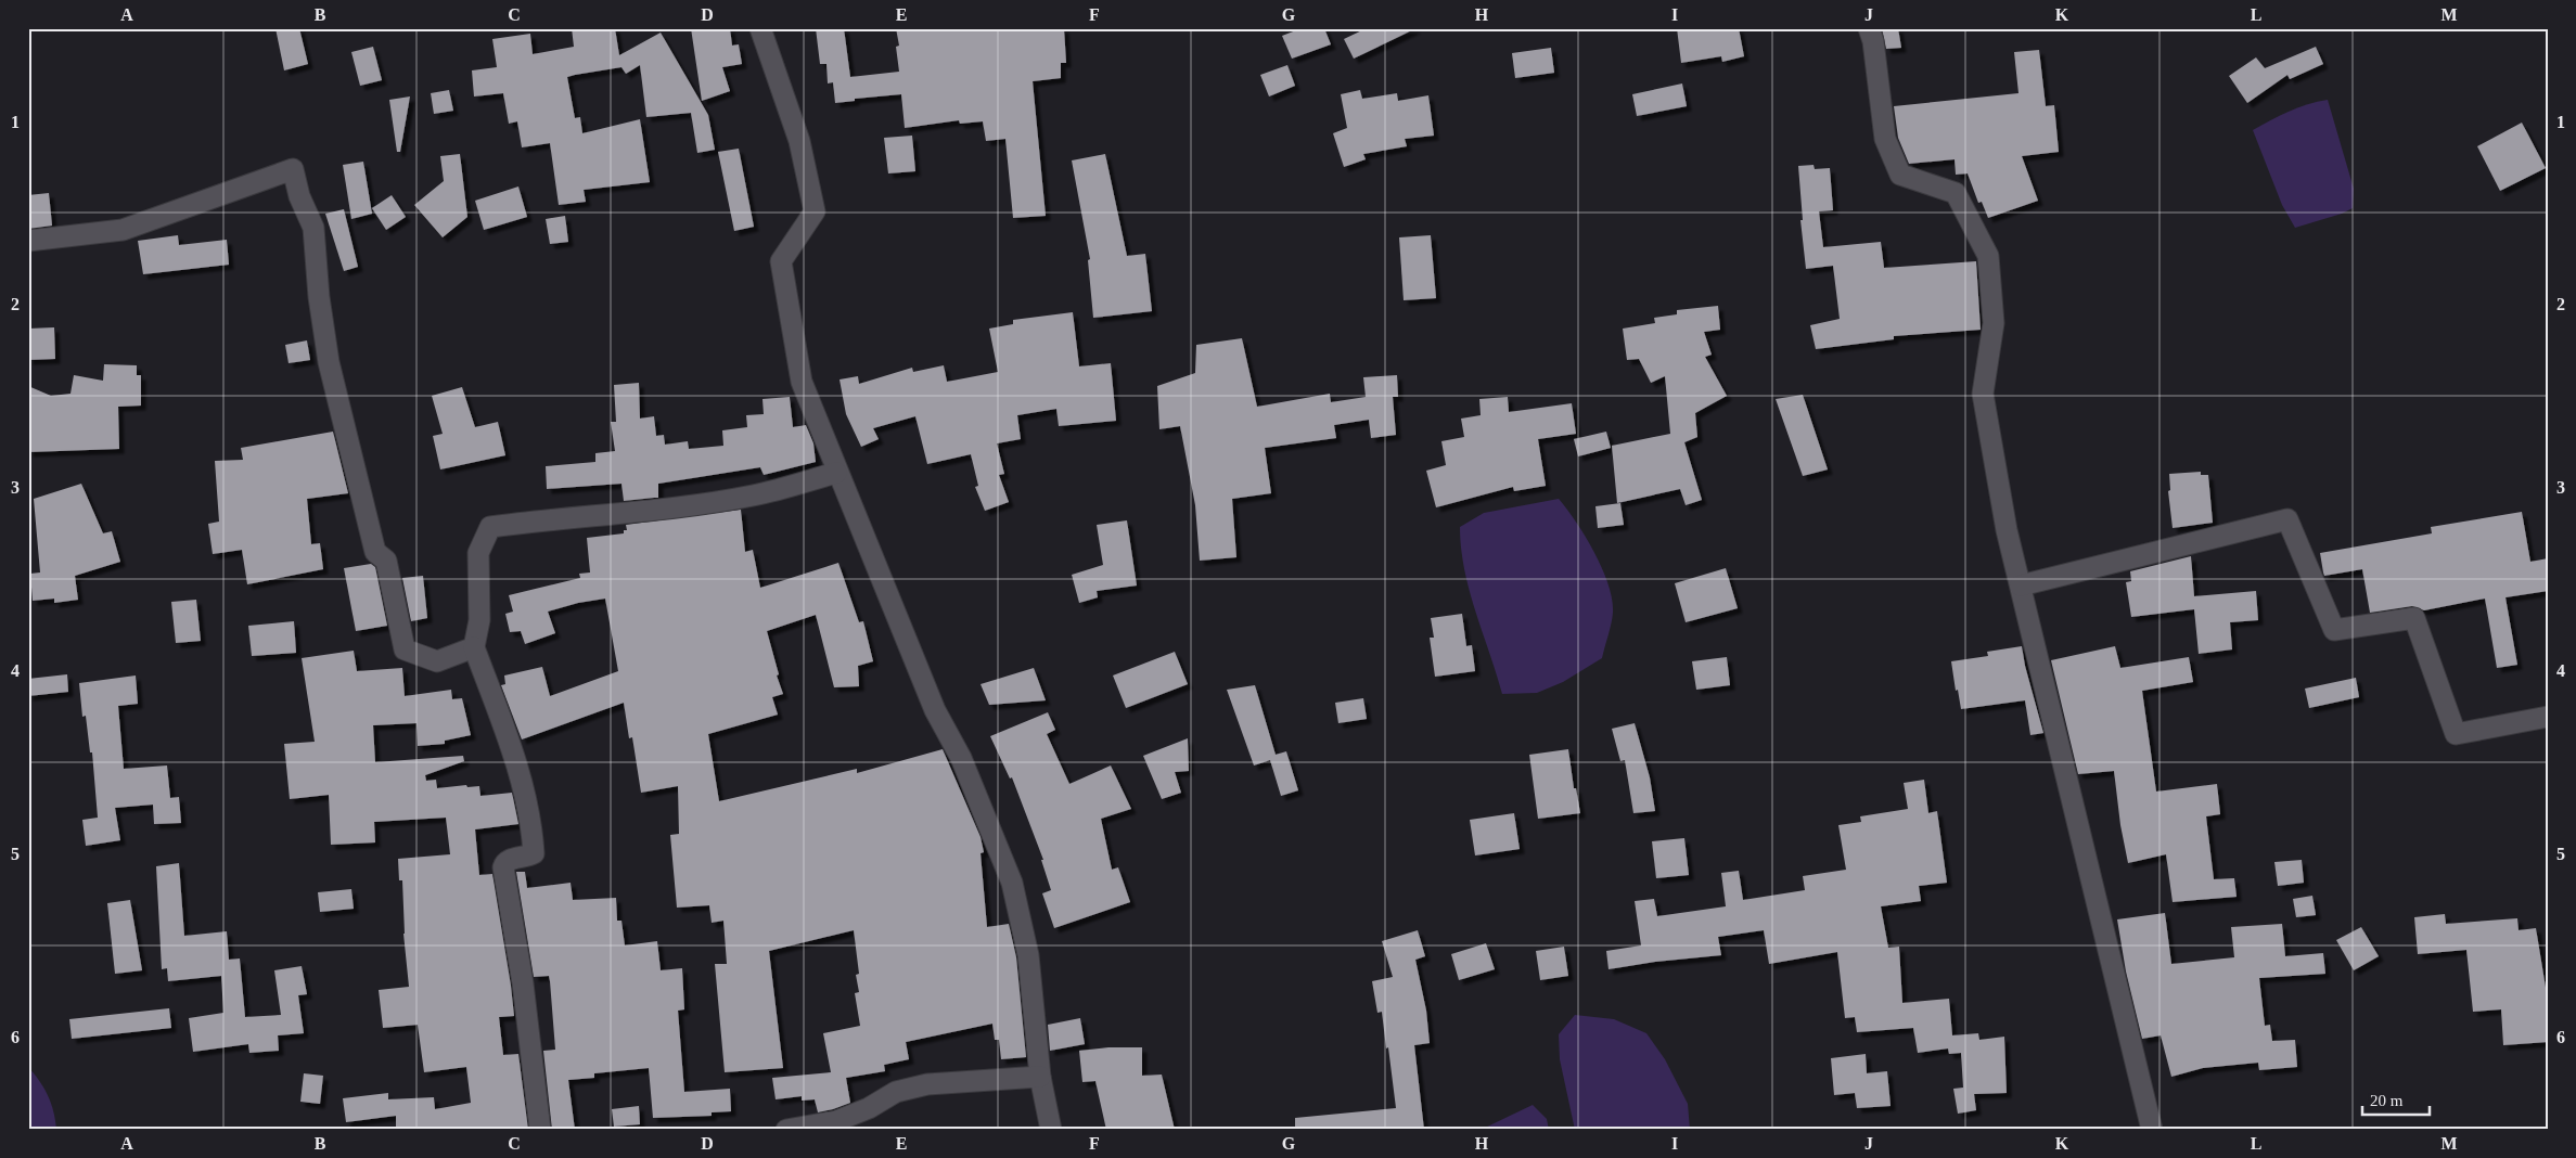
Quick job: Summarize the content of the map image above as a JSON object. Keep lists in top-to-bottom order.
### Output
{
  "scale_bar": "20 m",
  "grid": {
    "columns": [
      "A",
      "B",
      "C",
      "D",
      "E",
      "F",
      "G",
      "H",
      "I",
      "J",
      "K",
      "L",
      "M"
    ],
    "rows": [
      "1",
      "2",
      "3",
      "4",
      "5",
      "6"
    ]
  }
}
